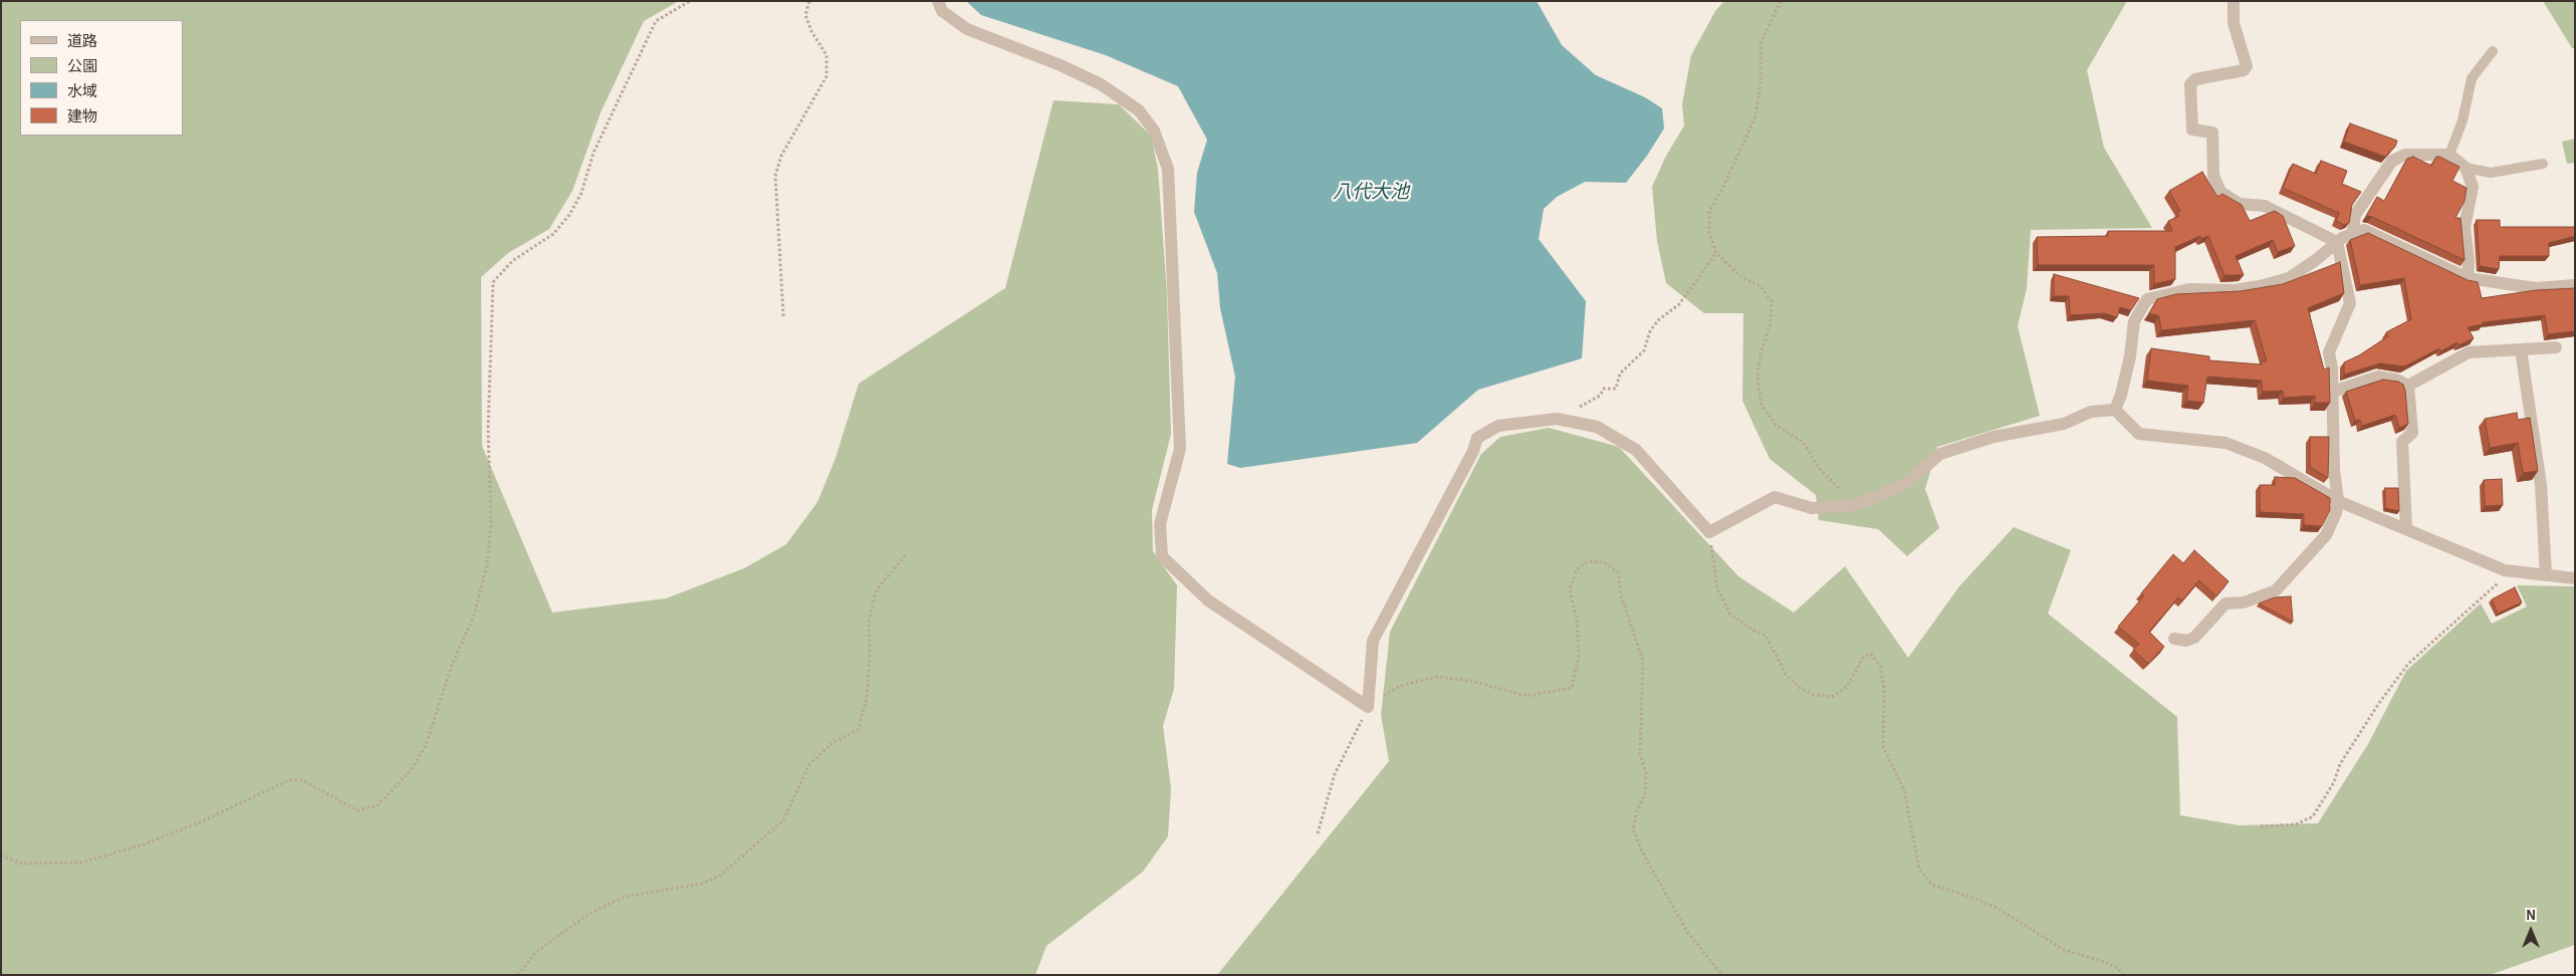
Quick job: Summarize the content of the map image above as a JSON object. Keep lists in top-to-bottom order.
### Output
{
  "water": ["八代大池"],
  "legend": [
    "道路",
    "公園",
    "水域",
    "建物"
  ],
  "north": "top"
}
